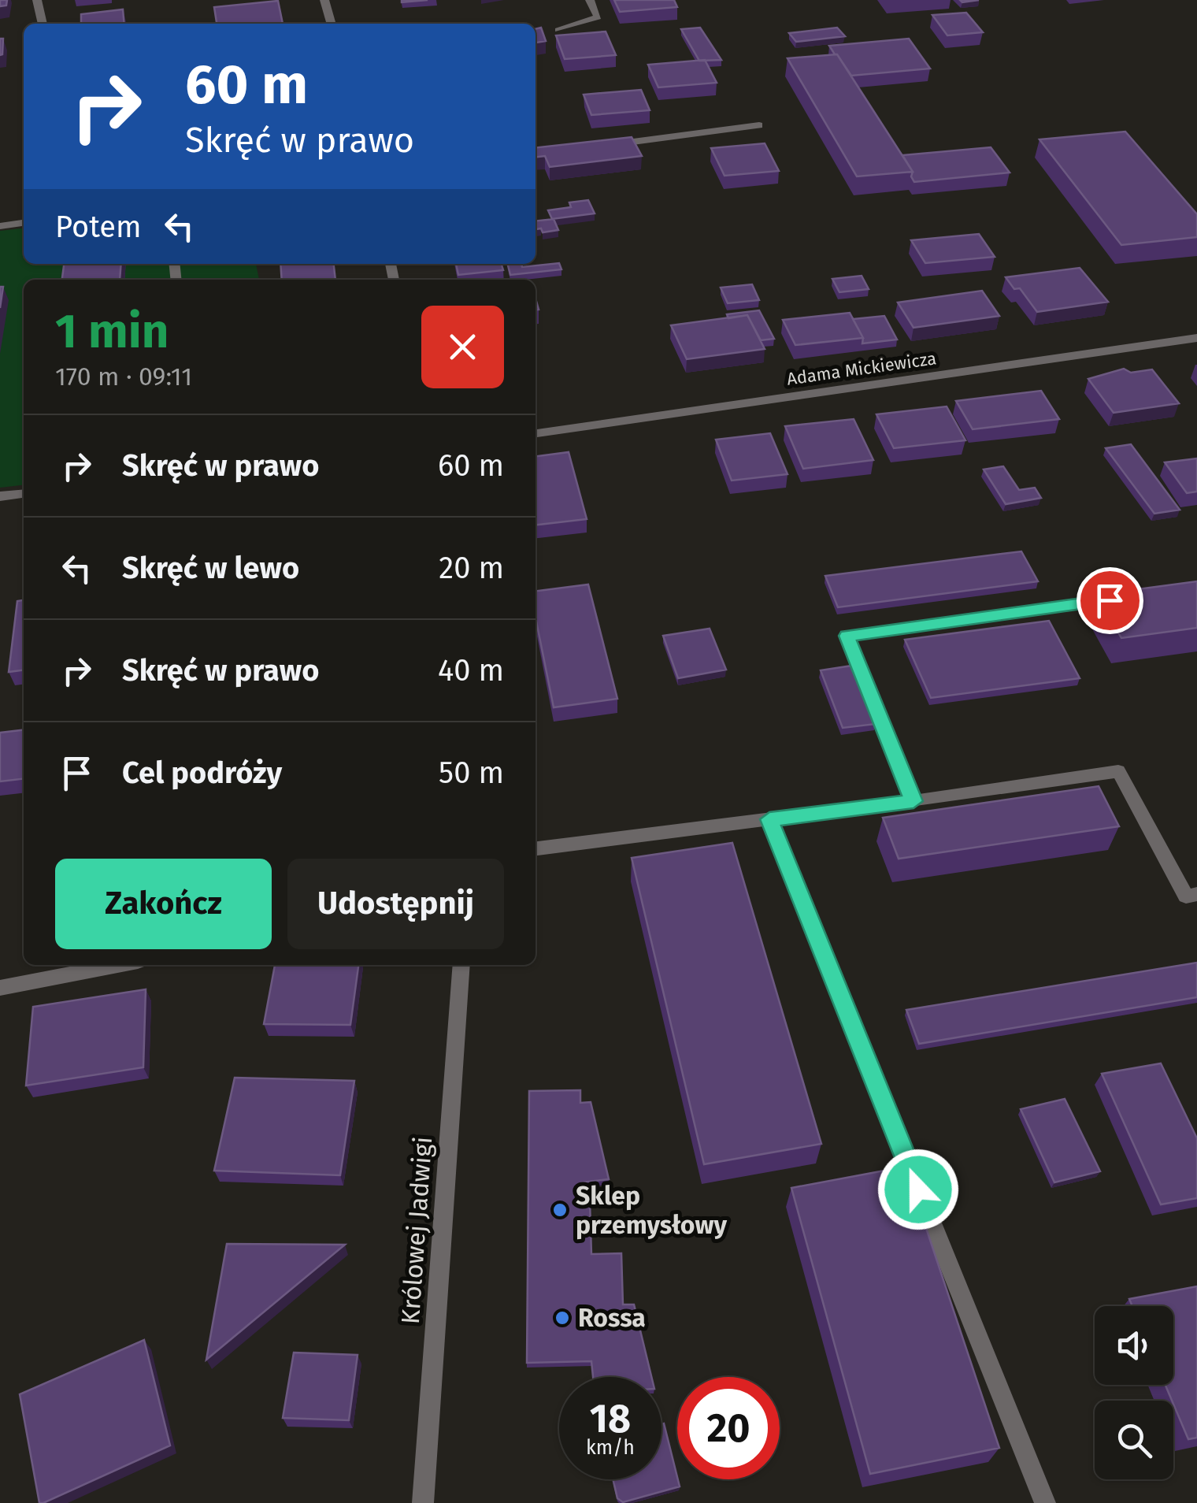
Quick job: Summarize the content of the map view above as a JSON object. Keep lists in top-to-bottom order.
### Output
{
  "streets": {
    "street": ["Adama Mickiewicza", "Królowej Jadwigi"]
  },
  "places": ["Sklep przemysłowy", "Rossa"],
  "page": {
    "turn": ["60 m", "Skręć w prawo"],
    "then": "Potem",
    "heading": ["1 min", "170 m · 09:11"],
    "list": [
      {
        "name": "Skręć w prawo",
        "value": "60 m"
      },
      {
        "name": "Skręć w lewo",
        "value": "20 m"
      },
      {
        "name": "Skręć w prawo",
        "value": "40 m"
      },
      {
        "name": "Cel podróży",
        "value": "50 m"
      }
    ],
    "buttons": ["Zakończ", "Udostępnij"],
    "speed": "18 km/h",
    "limit": "20"
  }
}
